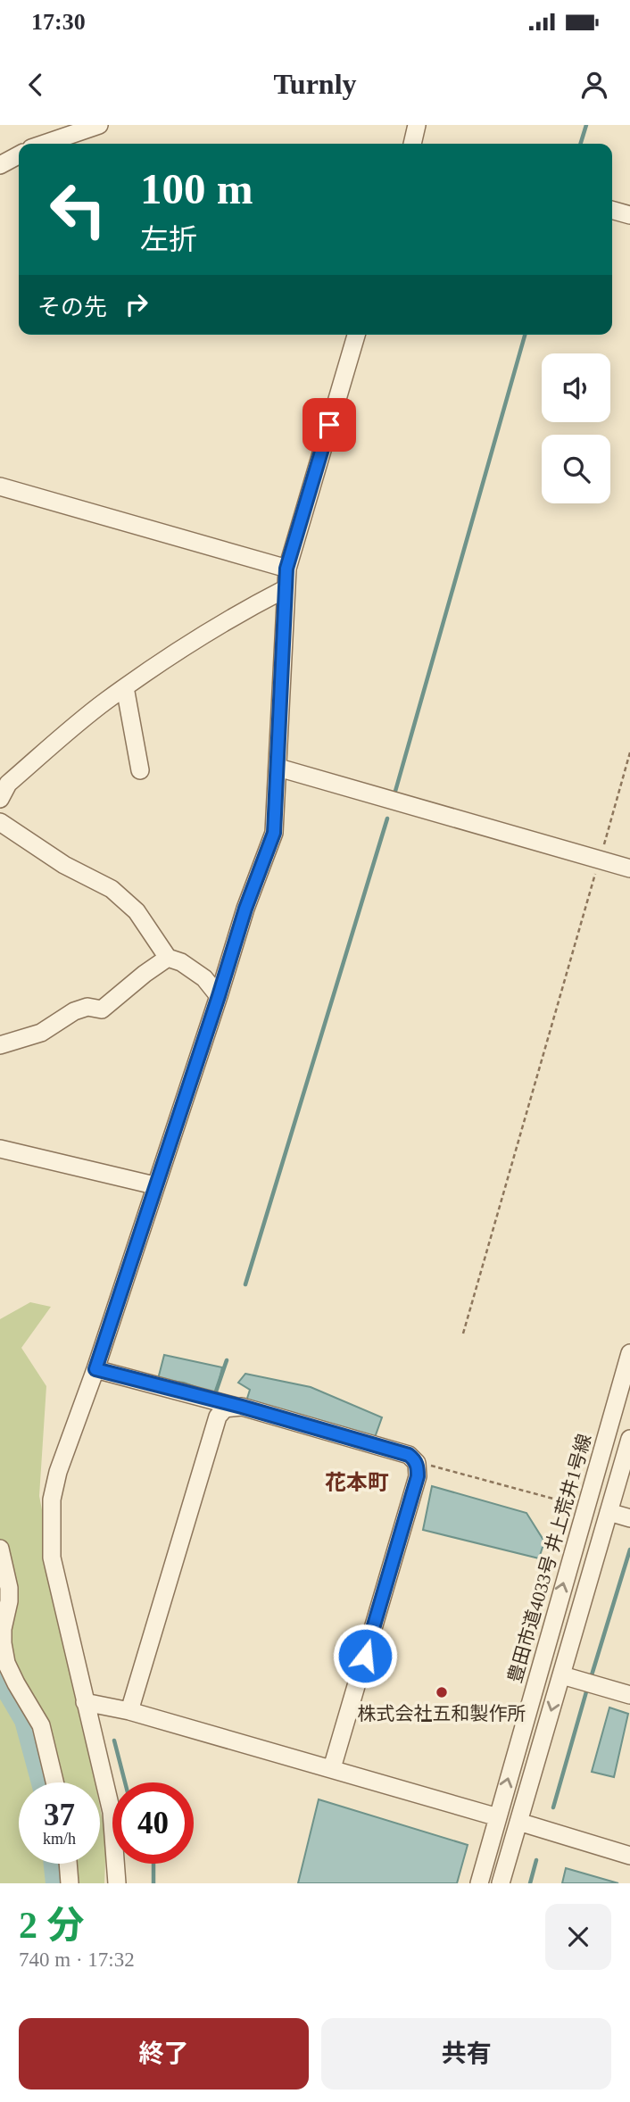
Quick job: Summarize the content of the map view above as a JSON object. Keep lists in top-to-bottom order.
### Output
{
  "streets": {
    "street": ["豊田市道4033号 井上荒井1号線"]
  },
  "districts": ["花本町"],
  "places": ["株式会社五和製作所"],
  "page": {
    "status": "17:30",
    "header": "Turnly",
    "turn": ["100 m", "左折"],
    "then": "その先",
    "speed": "37 km/h",
    "limit": "40",
    "heading": ["2 分", "740 m · 17:32"],
    "buttons": ["終了", "共有"]
  }
}
